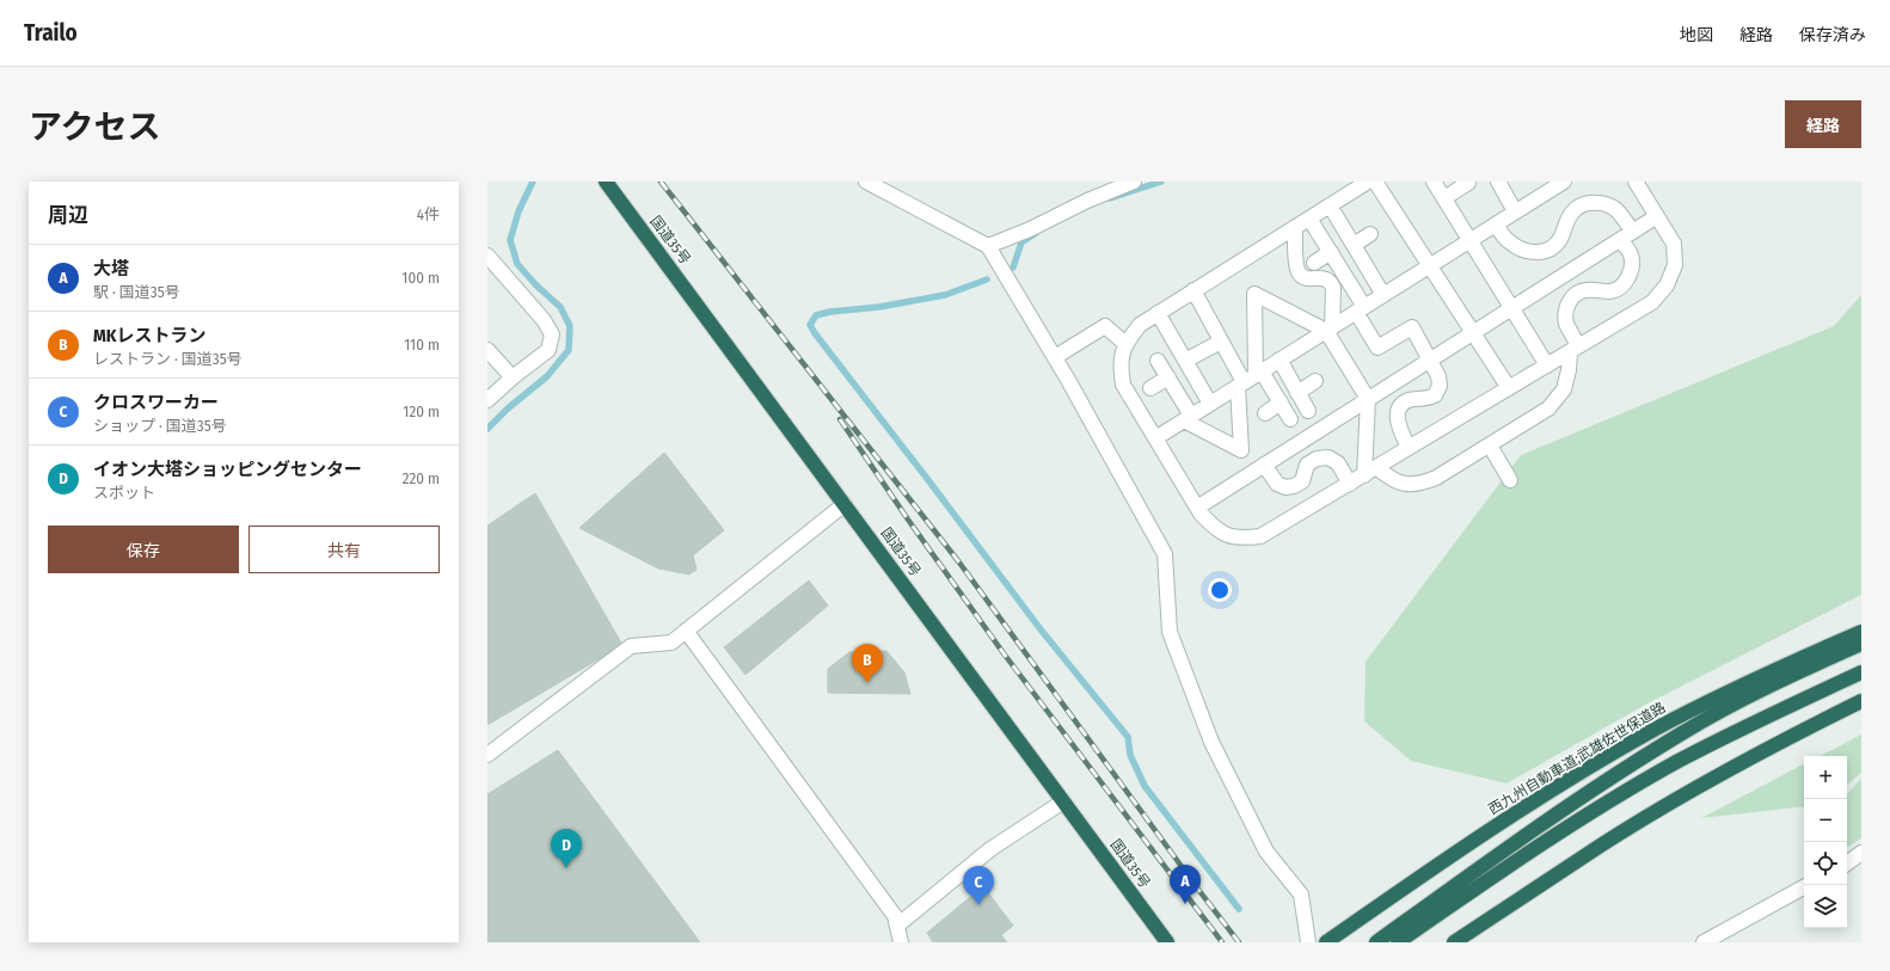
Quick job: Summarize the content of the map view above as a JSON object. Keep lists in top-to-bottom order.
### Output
{
  "streets": {
    "highway": ["国道35号", "西九州自動車道;武雄佐世保道路"]
  },
  "page": {
    "header": "Trailo",
    "nav": ["地図", "経路", "保存済み"],
    "title": "アクセス",
    "buttons": [
      "経路",
      ["保存", "共有"]
    ],
    "heading": ["周辺", "4件"],
    "list": [
      {
        "mark": "A",
        "name": "大塔",
        "note": "駅 · 国道35号",
        "value": "100 m"
      },
      {
        "mark": "B",
        "name": "MKレストラン",
        "note": "レストラン · 国道35号",
        "value": "110 m"
      },
      {
        "mark": "C",
        "name": "クロスワーカー",
        "note": "ショップ · 国道35号",
        "value": "120 m"
      },
      {
        "mark": "D",
        "name": "イオン大塔ショッピングセンター",
        "note": "スポット",
        "value": "220 m"
      }
    ],
    "pins": [
      "B",
      "D",
      "A",
      "C"
    ],
    "map_buttons": ["+", "−"]
  }
}
